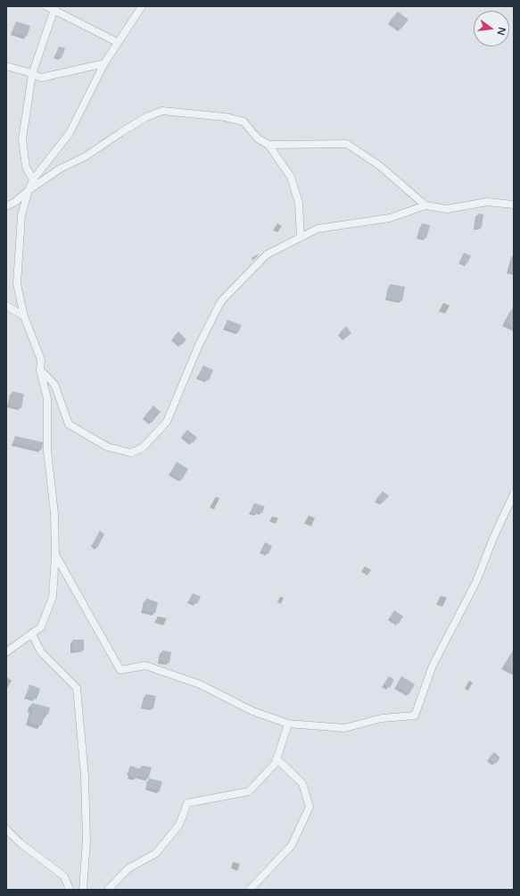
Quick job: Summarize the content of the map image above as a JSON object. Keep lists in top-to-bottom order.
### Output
{
  "north": "right"
}
